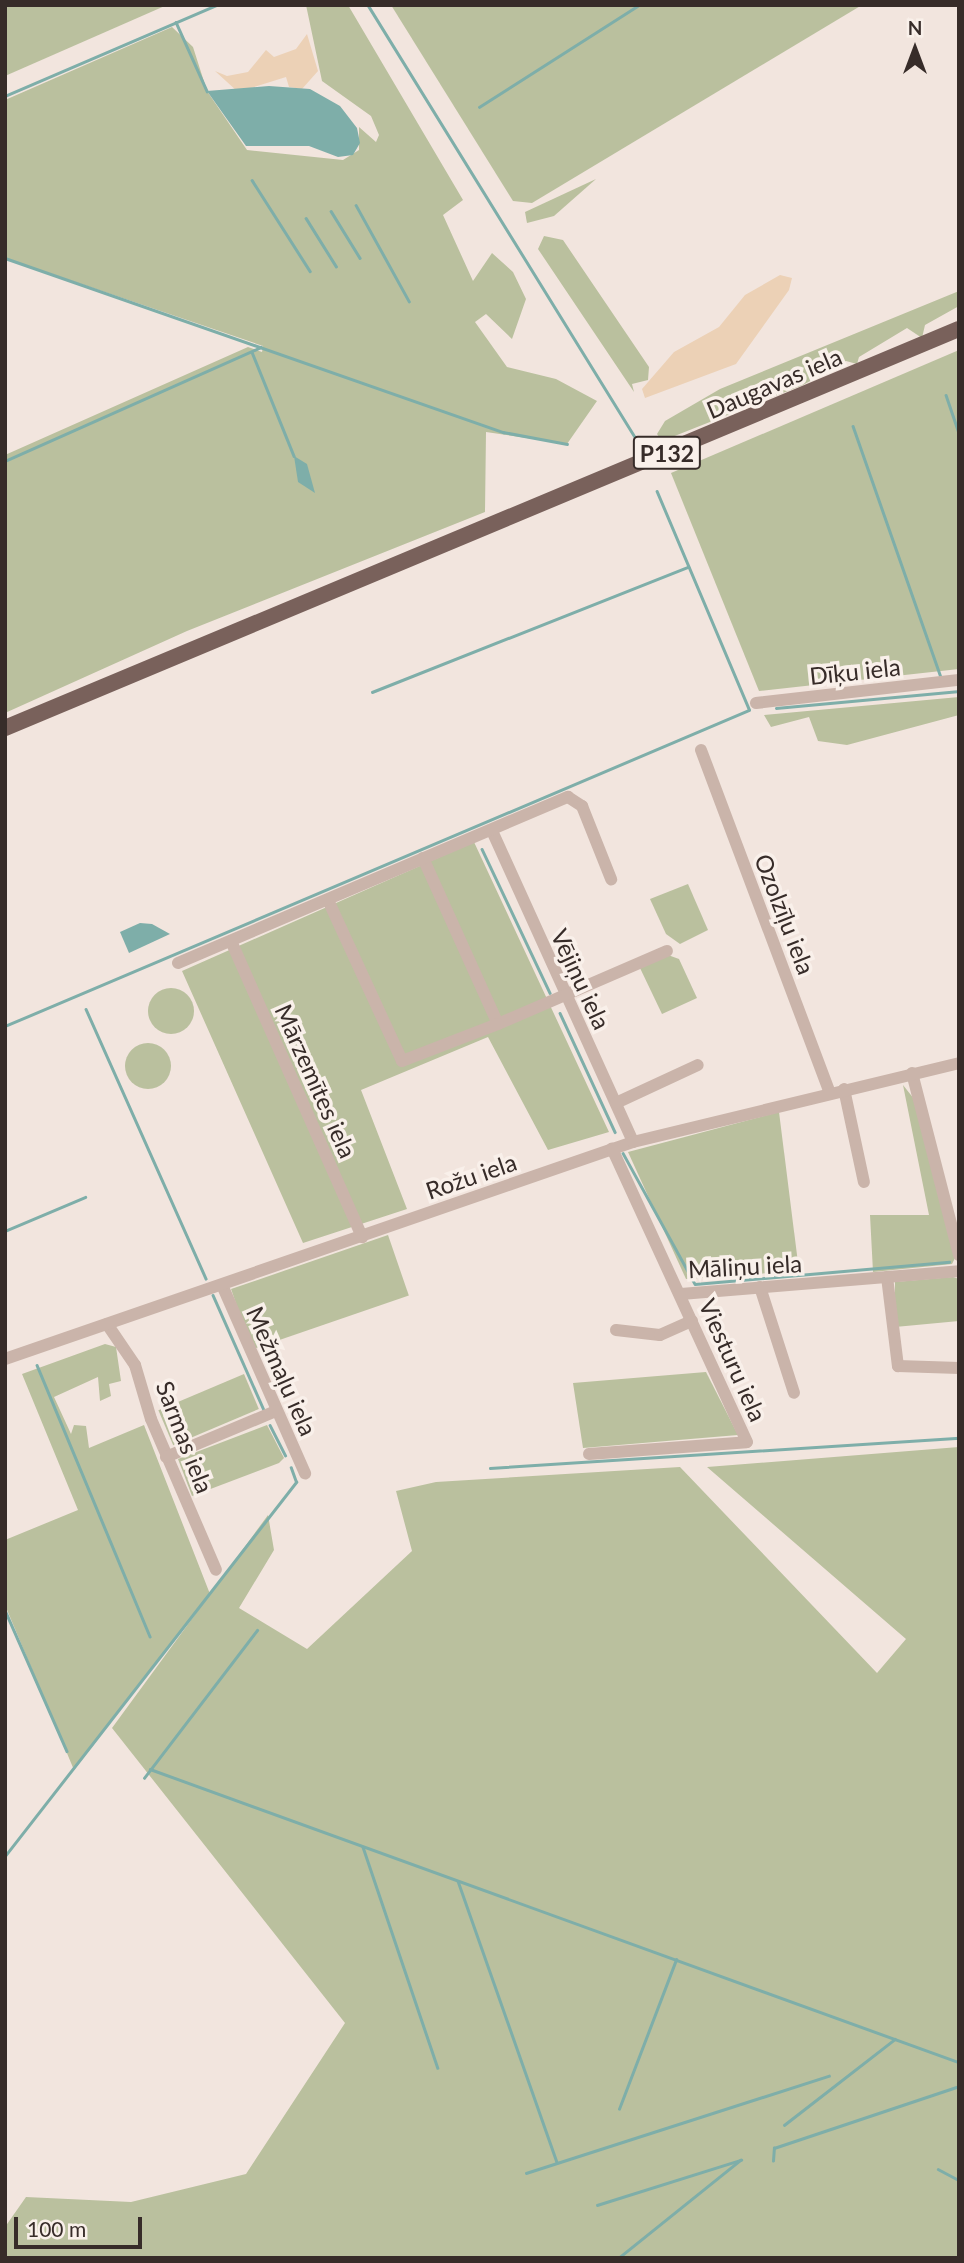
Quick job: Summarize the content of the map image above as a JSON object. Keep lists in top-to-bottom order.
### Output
{
  "streets": {
    "main road": ["Daugavas iela", "P132"],
    "street": [
      "Dīķu iela",
      "Ozolzīļu iela",
      "Vējiņu iela",
      "Mārzemītes iela",
      "Rožu iela",
      "Māliņu iela",
      "Viesturu iela",
      "Mežmaļu iela",
      "Sarmas iela"
    ]
  },
  "crossings": [
    ["Ozolzīļu iela", "Rožu iela"],
    ["Vējiņu iela", "Rožu iela"],
    ["Mārzemītes iela", "Rožu iela"],
    ["Rožu iela", "Māliņu iela"],
    ["Rožu iela", "Mežmaļu iela"],
    ["Rožu iela", "Sarmas iela"],
    ["Māliņu iela", "Viesturu iela"]
  ],
  "scale_bar": "100 m",
  "north": "top"
}
